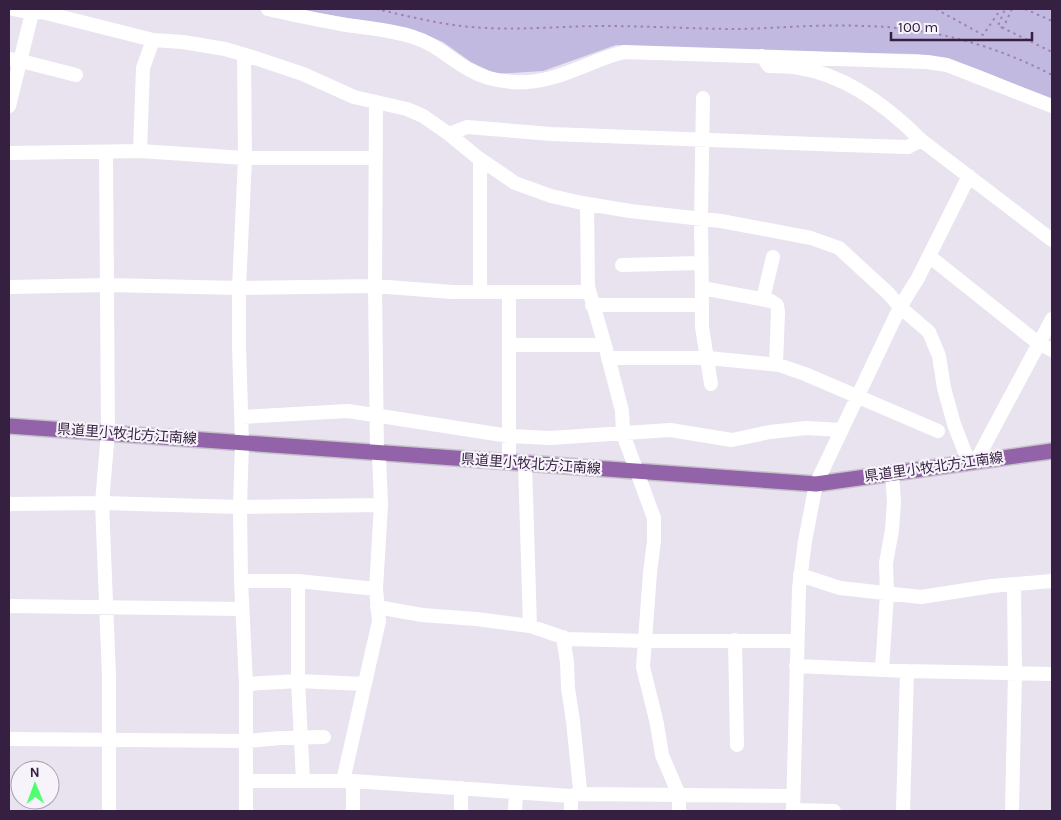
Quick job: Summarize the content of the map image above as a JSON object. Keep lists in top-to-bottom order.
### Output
{
  "streets": {
    "main road": ["県道里小牧北方江南線"]
  },
  "scale_bar": "100 m",
  "north": "top"
}
